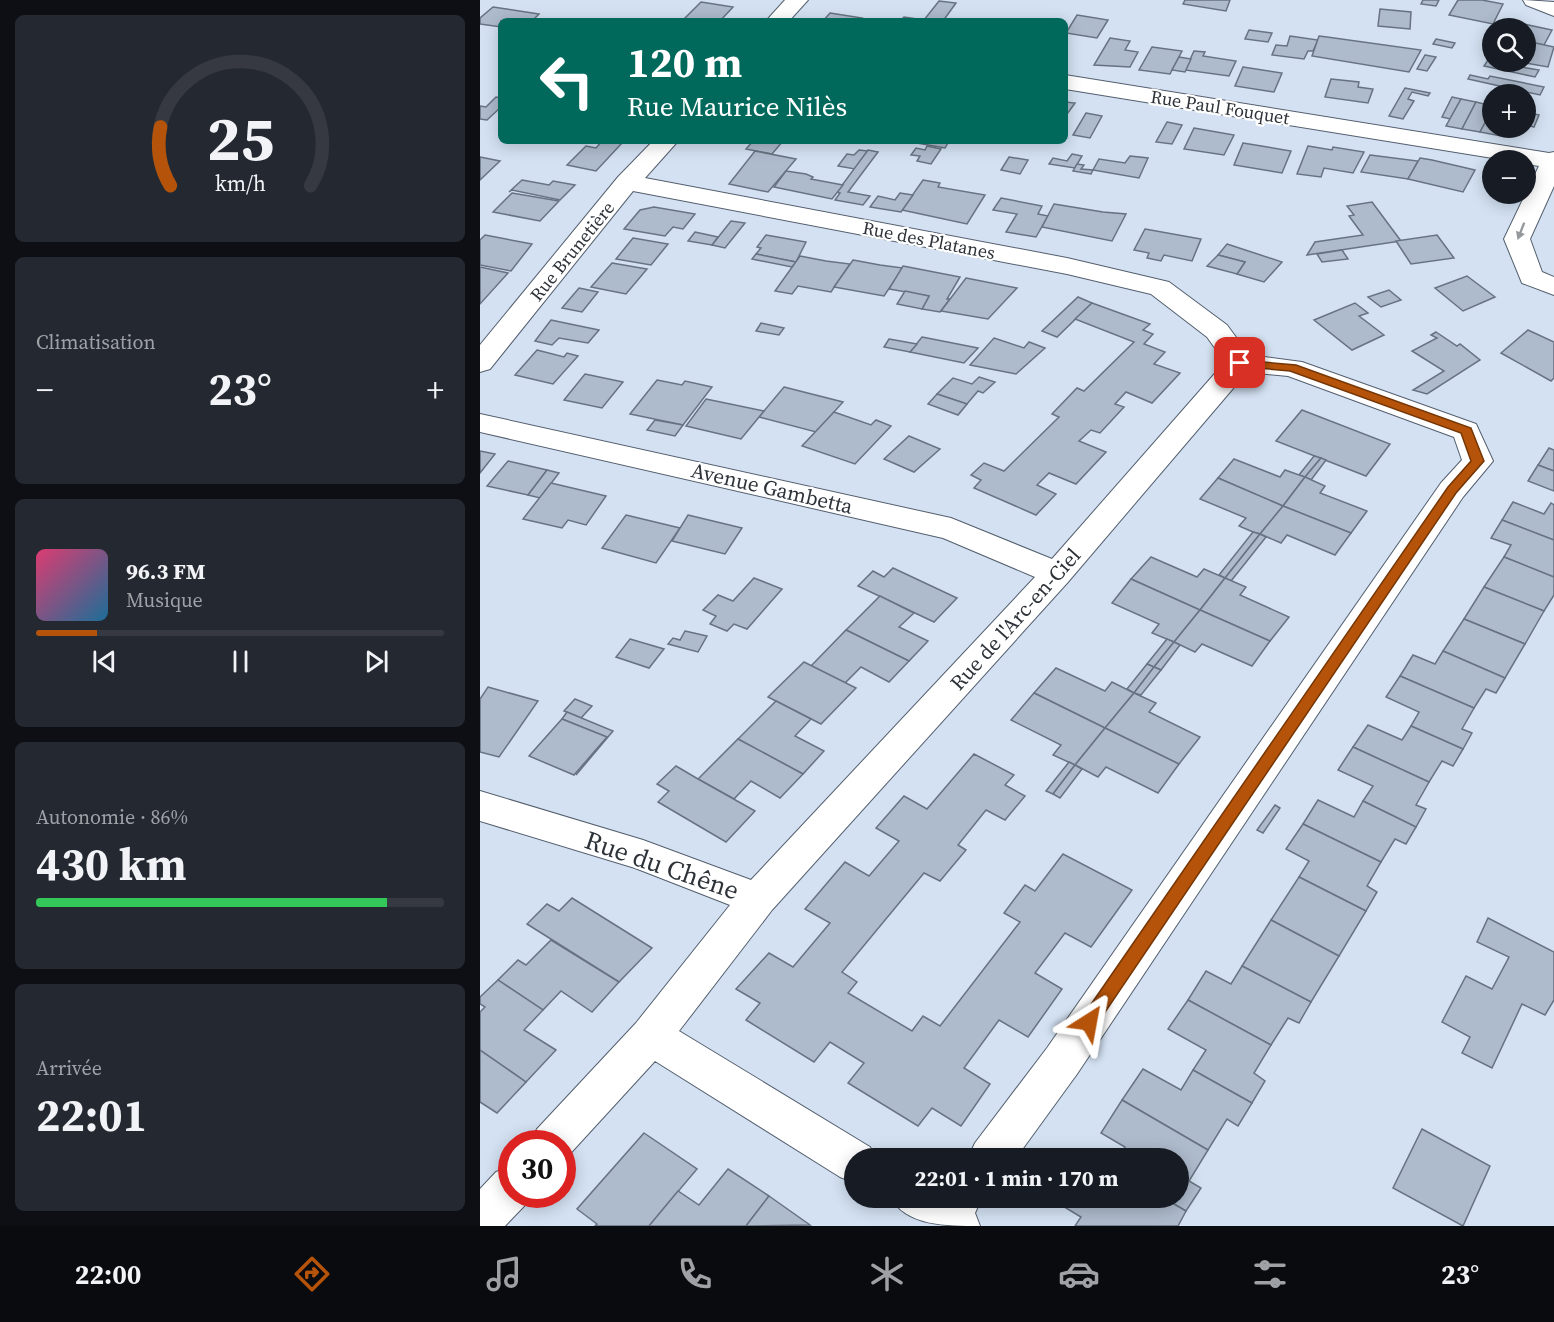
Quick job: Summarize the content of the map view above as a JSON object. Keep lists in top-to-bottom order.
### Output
{
  "streets": {
    "street": [
      "Rue Paul Fouquet",
      "Rue des Platanes",
      "Rue Brunetière",
      "Avenue Gambetta",
      "Rue de l'Arc-en-Ciel",
      "Rue du Chêne"
    ]
  },
  "crossings": [
    ["Rue des Platanes", "Rue Brunetière"],
    ["Rue des Platanes", "Rue de l'Arc-en-Ciel"],
    ["Avenue Gambetta", "Rue de l'Arc-en-Ciel"],
    ["Rue de l'Arc-en-Ciel", "Rue du Chêne"]
  ],
  "page": {
    "map_buttons": ["+", "−"],
    "turn": ["120 m", "Rue Maurice Nilès"],
    "tile": [
      "Climatisation",
      ["Autonomie · 86%", "430 km"],
      ["Arrivée", "22:01"]
    ],
    "heat": ["−", "23°", "+"],
    "song": ["96.3 FM", "Musique"],
    "limit": "30",
    "trip": "22:01 · 1 min · 170 m",
    "tabs": ["22:00", "23°"],
    "gauge": ["25", "km/h"]
  }
}
